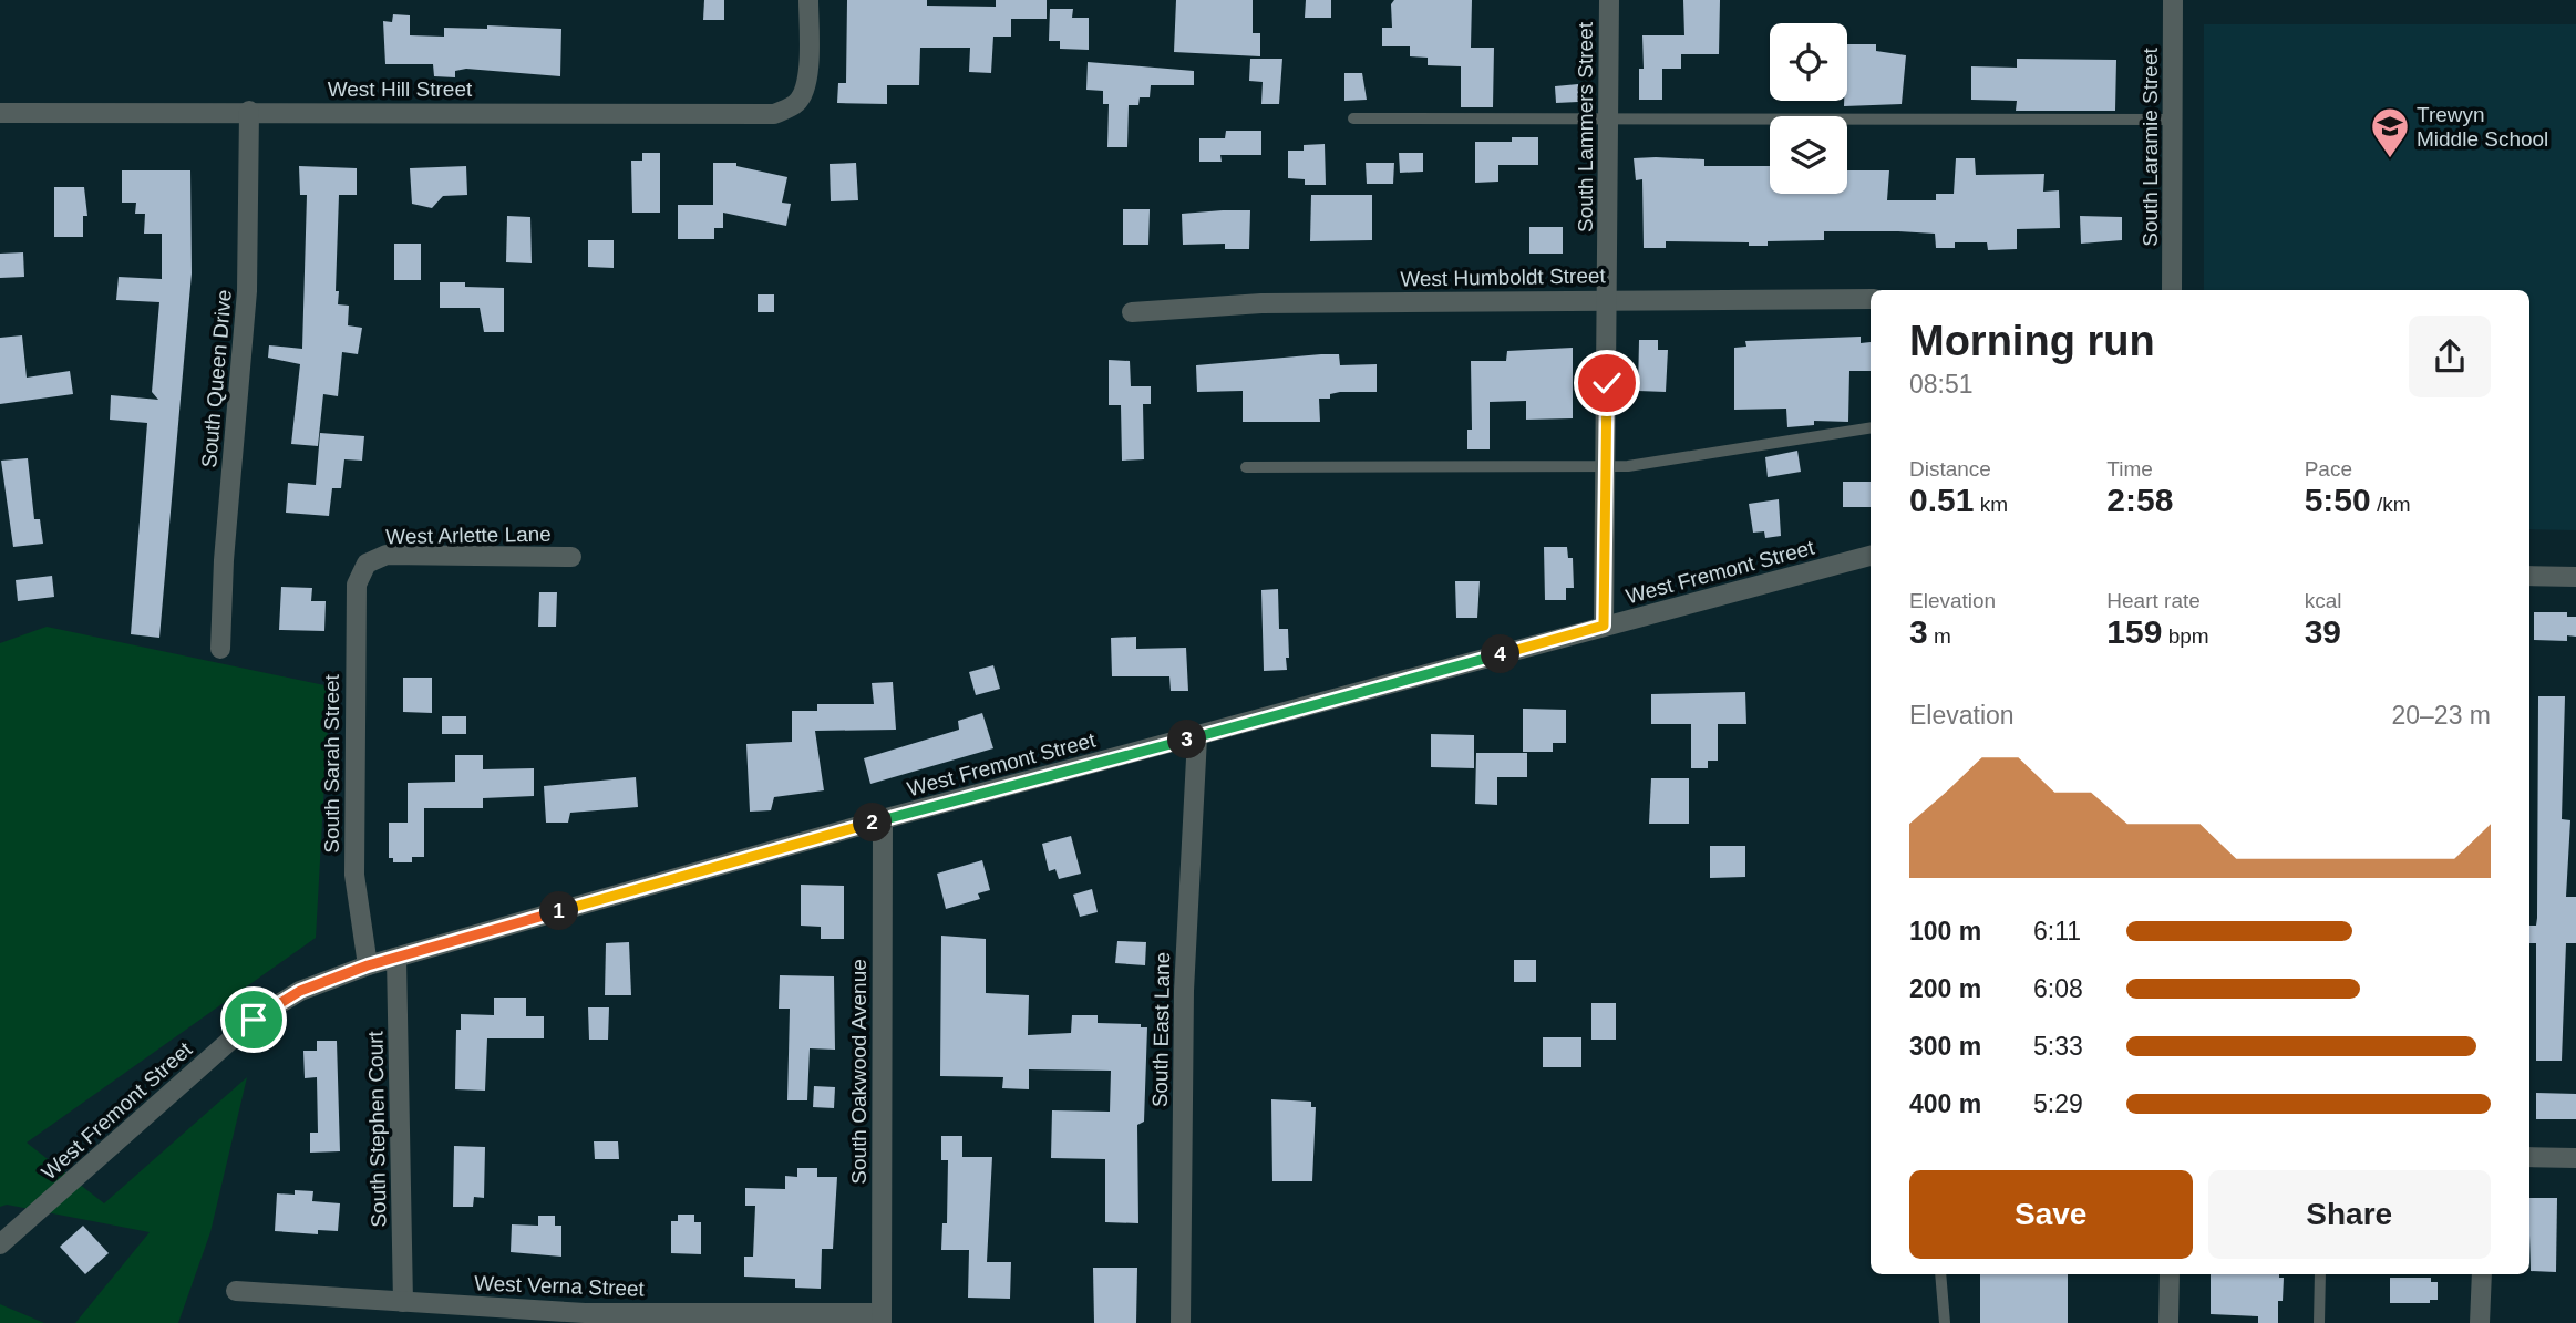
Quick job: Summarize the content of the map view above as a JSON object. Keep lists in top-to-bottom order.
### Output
{
  "streets": {
    "street": [
      "West Hill Street",
      "South Lammers Street",
      "South Laramie Street",
      "West Humboldt Street",
      "South Queen Drive",
      "West Arlette Lane",
      "West Fremont Street",
      "South Sarah Street",
      "South East Lane",
      "South Oakwood Avenue",
      "South Stephen Court",
      "West Verna Street"
    ]
  },
  "crossings": [
    ["West Hill Street", "South Queen Drive"],
    ["South Lammers Street", "West Humboldt Street"],
    ["South Lammers Street", "West Fremont Street"],
    ["West Arlette Lane", "South Sarah Street"],
    ["West Fremont Street", "South Sarah Street"],
    ["West Fremont Street", "South East Lane"],
    ["West Fremont Street", "South Oakwood Avenue"],
    ["West Fremont Street", "South Stephen Court"],
    ["South Oakwood Avenue", "West Verna Street"],
    ["South Stephen Court", "West Verna Street"]
  ],
  "places": {
    "school or university": ["Trewyn Middle School"]
  },
  "page": {
    "heading": ["Morning run", "08:51"],
    "stats": [
      ["Distance", "0.51 km"],
      ["Time", "2:58"],
      ["Pace", "5:50 /km"],
      ["Elevation", "3 m"],
      ["Heart rate", "159 bpm"],
      ["kcal", "39"]
    ],
    "pins": [
      "4",
      "3",
      "2",
      "1"
    ],
    "chart": ["Elevation", "20–23 m"],
    "list": [
      {
        "name": "100 m",
        "note": "6:11"
      },
      {
        "name": "200 m",
        "note": "6:08"
      },
      {
        "name": "300 m",
        "note": "5:33"
      },
      {
        "name": "400 m",
        "note": "5:29"
      }
    ],
    "buttons": ["Save", "Share"]
  }
}
